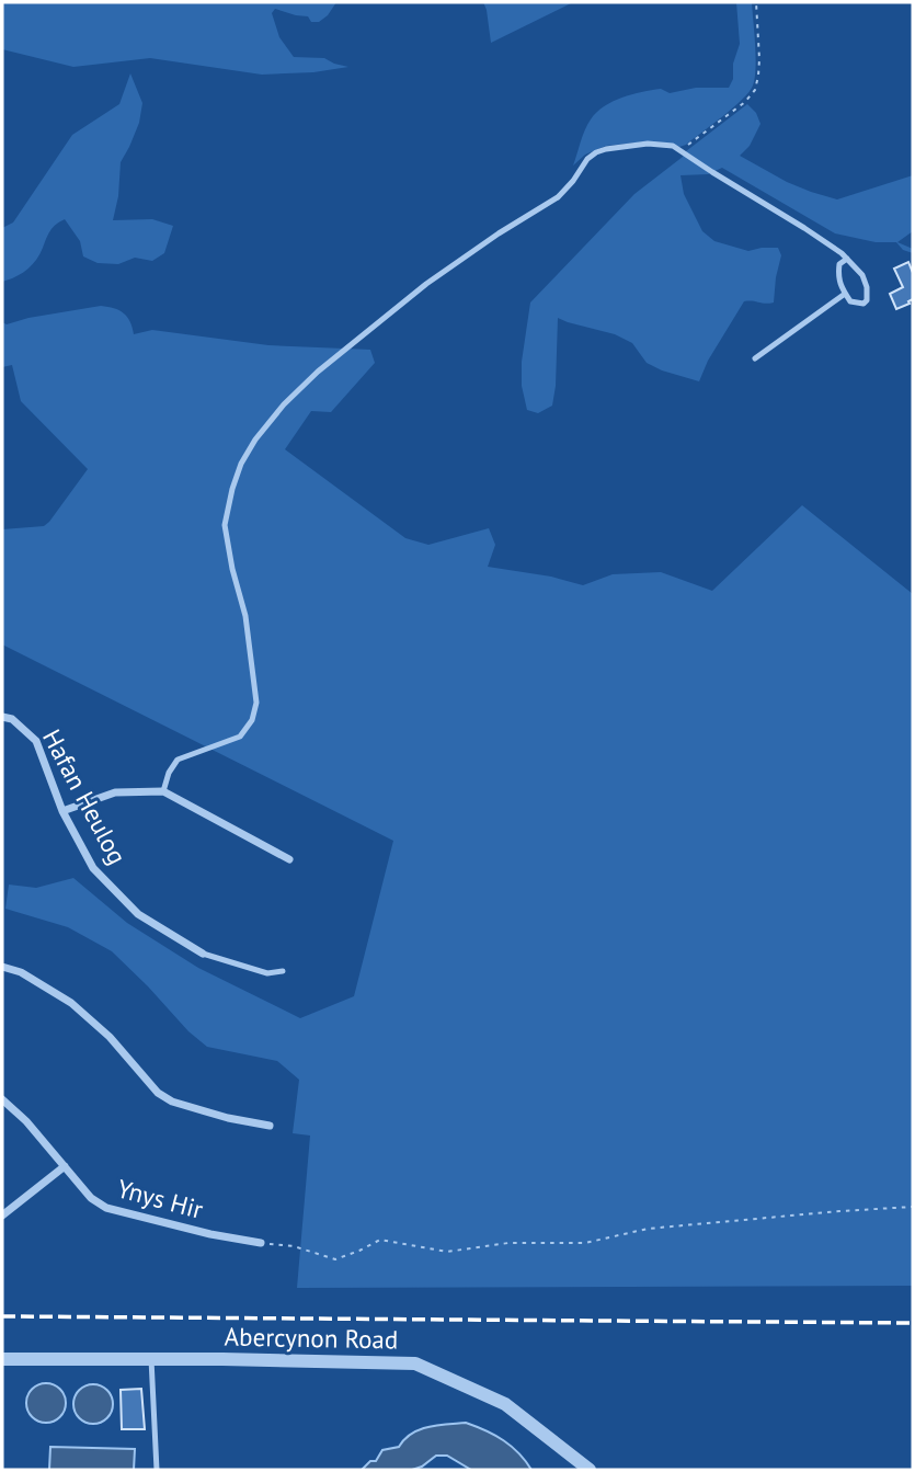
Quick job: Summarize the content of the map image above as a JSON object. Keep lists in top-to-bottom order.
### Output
{
  "streets": {
    "street": ["Hafan Heulog", "Ynys Hir", "Abercynon Road"]
  }
}
